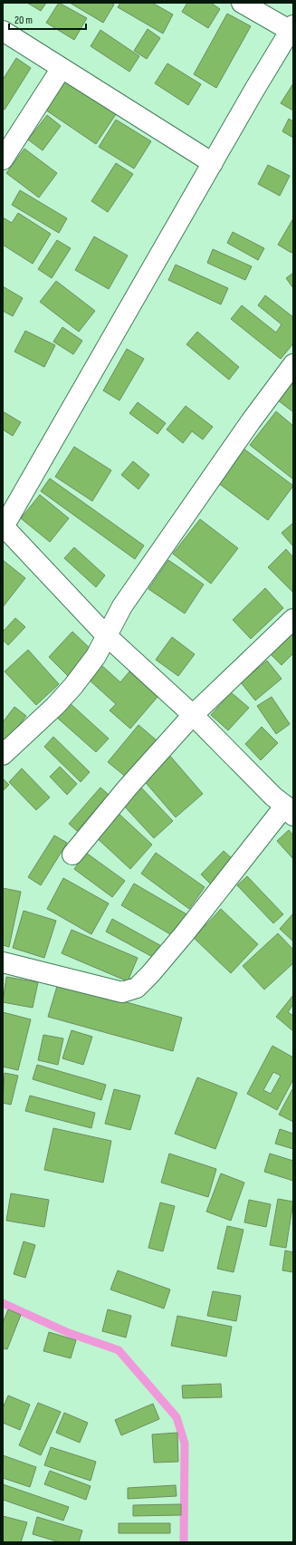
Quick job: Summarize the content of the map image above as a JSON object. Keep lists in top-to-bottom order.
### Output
{
  "scale_bar": "20 m"
}
